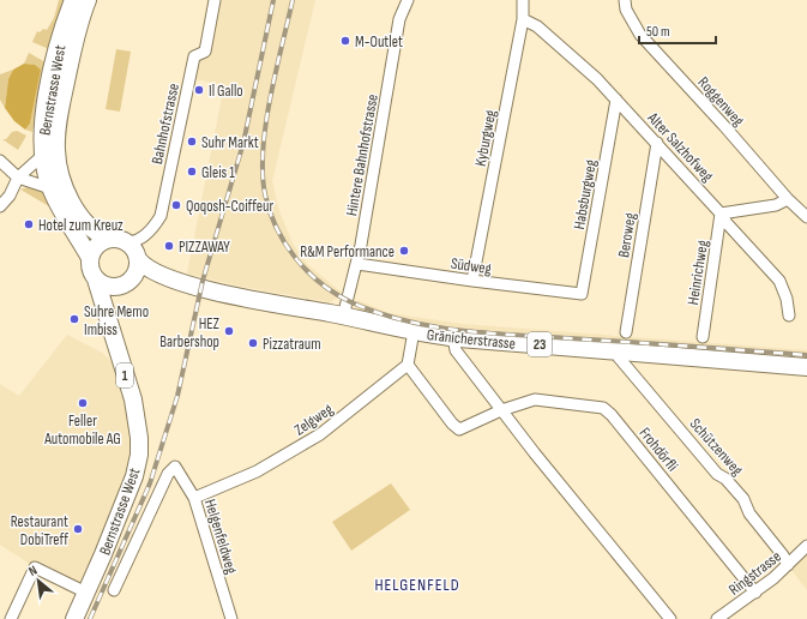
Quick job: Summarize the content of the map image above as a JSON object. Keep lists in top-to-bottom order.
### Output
{
  "streets": {
    "main road": [
      "Bernstrasse West",
      "Gränicherstrasse",
      "23",
      "1"
    ],
    "street": [
      "Roggenweg",
      "Bahnhofstrasse",
      "Kyburgweg",
      "Alter Salzhofweg",
      "Hintere Bahnhofstrasse",
      "Habsburgweg",
      "Beroweg",
      "Südweg",
      "Heinrichweg",
      "Zelgweg",
      "Schützenweg",
      "Frohdörfli",
      "Helgenfeldweg",
      "Ringstrasse"
    ]
  },
  "crossings": [
    ["Bernstrasse West", "Bahnhofstrasse"],
    ["Bernstrasse West", "Gränicherstrasse"],
    ["Bernstrasse West", "1"],
    ["Bahnhofstrasse", "Gränicherstrasse"],
    ["Bahnhofstrasse", "1"],
    ["Kyburgweg", "Alter Salzhofweg"],
    ["Kyburgweg", "Südweg"],
    ["Alter Salzhofweg", "Habsburgweg"],
    ["Alter Salzhofweg", "Beroweg"],
    ["Alter Salzhofweg", "Heinrichweg"],
    ["Hintere Bahnhofstrasse", "Südweg"],
    ["Hintere Bahnhofstrasse", "Gränicherstrasse"],
    ["Habsburgweg", "Südweg"],
    ["Gränicherstrasse", "1"],
    ["Gränicherstrasse", "Schützenweg"],
    ["Zelgweg", "Frohdörfli"],
    ["Zelgweg", "Helgenfeldweg"],
    ["Schützenweg", "Ringstrasse"],
    ["Frohdörfli", "Ringstrasse"]
  ],
  "districts": ["HELGENFELD"],
  "places": [
    "M-Outlet",
    "Il Gallo",
    "Suhr Markt",
    "Gleis 1",
    "Qoqosh-Coiffeur",
    "Hotel zum Kreuz",
    "PIZZAWAY",
    "R&M Performance",
    "Suhre Memo Imbiss",
    "HEZ Barbershop",
    "Pizzatraum",
    "Feller Automobile AG",
    "Restaurant DobiTreff"
  ],
  "scale_bar": "50 m",
  "north": "top left"
}
